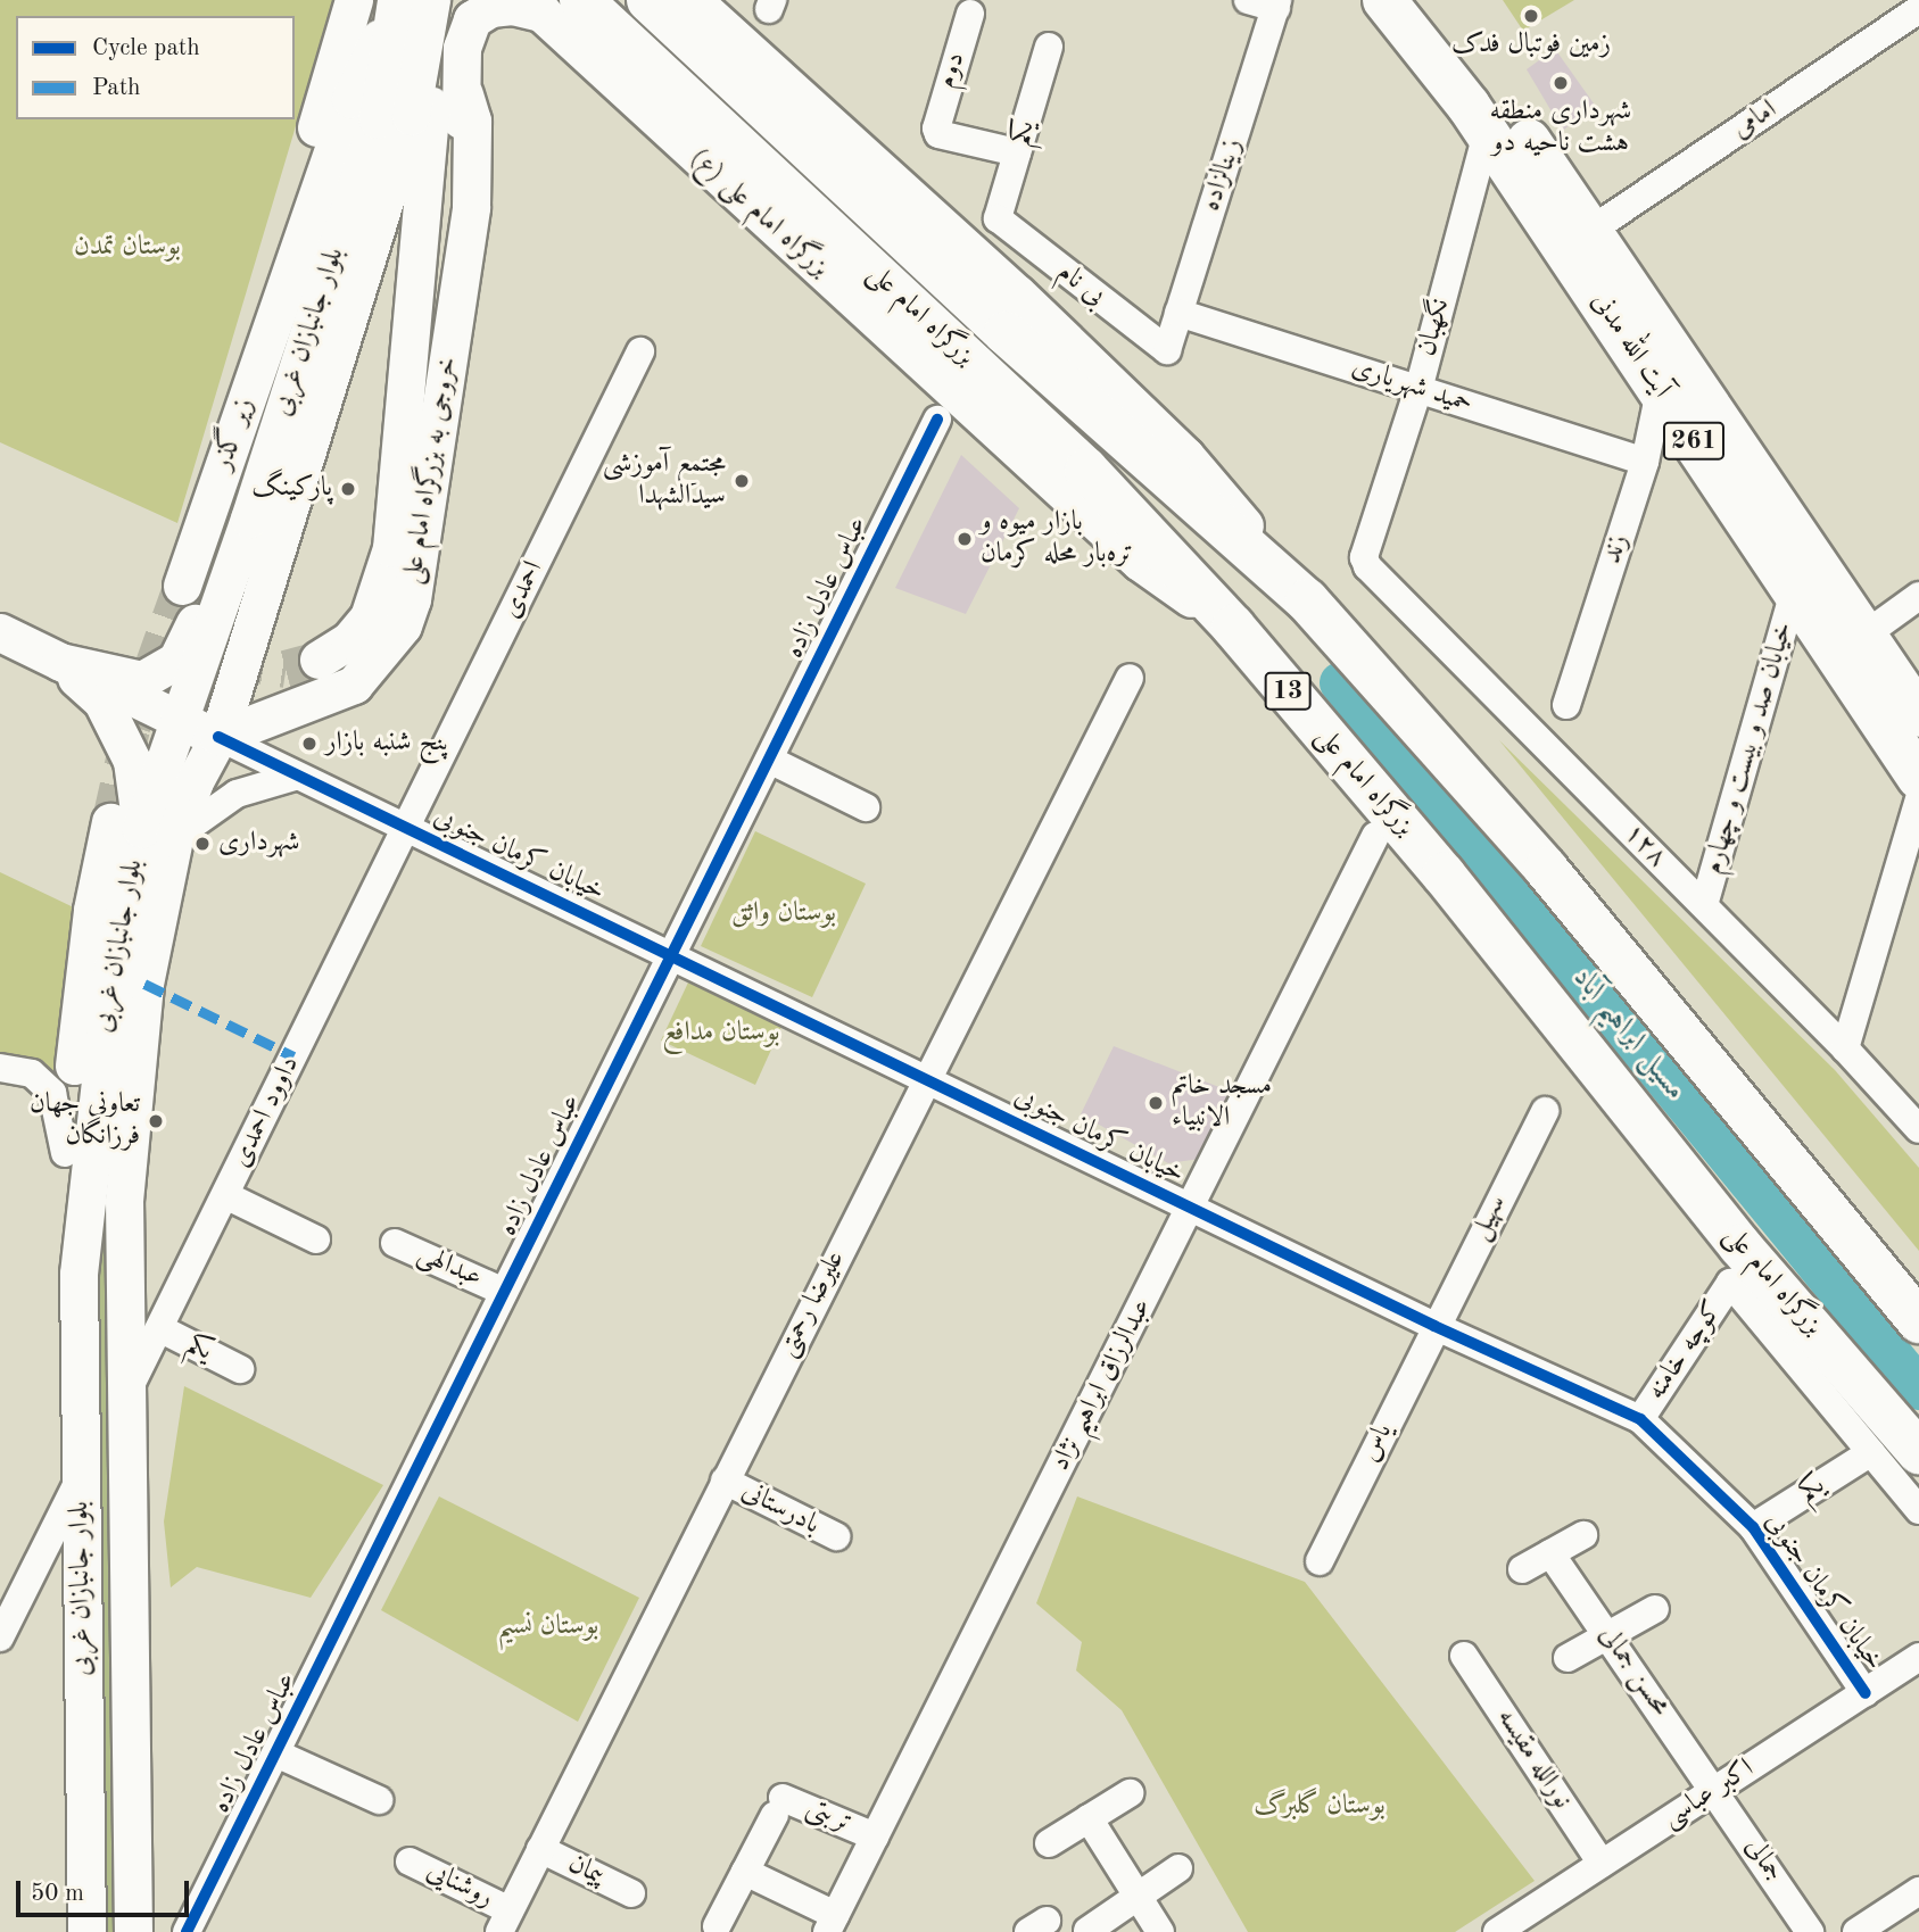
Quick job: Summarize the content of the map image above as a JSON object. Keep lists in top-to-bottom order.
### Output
{
  "streets": {
    "main road": [
      "بزرگراه امام علی",
      "بلوار جانبازان غربی",
      "آیت الله مدنی",
      "زیر گذر",
      "261",
      "خروجی به بزرگراه امام علی",
      "13",
      "خیابان کرمان جنوبی"
    ],
    "street": [
      "دوم",
      "امامی",
      "یکم",
      "زینالزاده",
      "بی نام",
      "نگهبان",
      "حمید شهریاری",
      "زند",
      "عباس عادل زاده",
      "احمدی",
      "خیابان صد و بیست و چهارم",
      "۱۲۸",
      "داوود احمدی",
      "سهیل",
      "عبدالهی",
      "علیرضا رحمتی",
      "کوچه خامنه",
      "عبدالرزاق ابراهیم نژاد",
      "یاس",
      "بادرستانی",
      "محسن جمالی",
      "نورالله مقیسه",
      "اکبر عباسی",
      "تربتی",
      "جمالی",
      "پیمان",
      "روشنایی"
    ]
  },
  "crossings": [
    ["دوم", "یکم"],
    ["امامی", "آیت الله مدنی"],
    ["امامی", "261"],
    ["یکم", "بی نام"],
    ["یکم", "خیابان کرمان جنوبی"],
    ["یکم", "داوود احمدی"],
    ["یکم", "کوچه خامنه"],
    ["زینالزاده", "بی نام"],
    ["زینالزاده", "حمید شهریاری"],
    ["نگهبان", "آیت الله مدنی"],
    ["نگهبان", "حمید شهریاری"],
    ["نگهبان", "۱۲۸"],
    ["بلوار جانبازان غربی", "زیر گذر"],
    ["بلوار جانبازان غربی", "خروجی به بزرگراه امام علی"],
    ["بلوار جانبازان غربی", "خیابان کرمان جنوبی"],
    ["بلوار جانبازان غربی", "داوود احمدی"],
    ["آیت الله مدنی", "261"],
    ["آیت الله مدنی", "زند"],
    ["آیت الله مدنی", "خیابان صد و بیست و چهارم"],
    ["حمید شهریاری", "زند"],
    ["خروجی به بزرگراه امام علی", "خیابان کرمان جنوبی"],
    ["عباس عادل زاده", "خیابان کرمان جنوبی"],
    ["عباس عادل زاده", "عبدالهی"],
    ["احمدی", "خیابان کرمان جنوبی"],
    ["احمدی", "داوود احمدی"],
    ["خیابان صد و بیست و چهارم", "۱۲۸"],
    ["خیابان کرمان جنوبی", "داوود احمدی"],
    ["خیابان کرمان جنوبی", "سهیل"],
    ["خیابان کرمان جنوبی", "علیرضا رحمتی"],
    ["خیابان کرمان جنوبی", "کوچه خامنه"],
    ["خیابان کرمان جنوبی", "عبدالرزاق ابراهیم نژاد"],
    ["خیابان کرمان جنوبی", "یاس"],
    ["خیابان کرمان جنوبی", "اکبر عباسی"],
    ["سهیل", "یاس"],
    ["علیرضا رحمتی", "بادرستانی"],
    ["علیرضا رحمتی", "پیمان"],
    ["علیرضا رحمتی", "روشنایی"],
    ["عبدالرزاق ابراهیم نژاد", "تربتی"],
    ["محسن جمالی", "اکبر عباسی"],
    ["محسن جمالی", "جمالی"],
    ["نورالله مقیسه", "اکبر عباسی"],
    ["اکبر عباسی", "جمالی"]
  ],
  "water": ["مسیل ابراهیم آباد"],
  "parks": [
    "بوستان تمدن",
    "بوستان واثق",
    "بوستان مدافع",
    "بوستان نسیم",
    "بوستان گلبرگ"
  ],
  "places": [
    "زمین فوتبال فدک",
    "شهرداری منطقه هشت ناحیه دو",
    "مجتمع آموزشی سیدالشهدا",
    "پارکینگ",
    "بازار میوه و تره‌بار محله کرمان",
    "پنج شنبه بازار",
    "شهرداری",
    "مسجد خاتم الانبیاء",
    "تعاونی جهان فرزانگان"
  ],
  "legend": ["Cycle path", "Path"],
  "scale_bar": "50 m"
}
